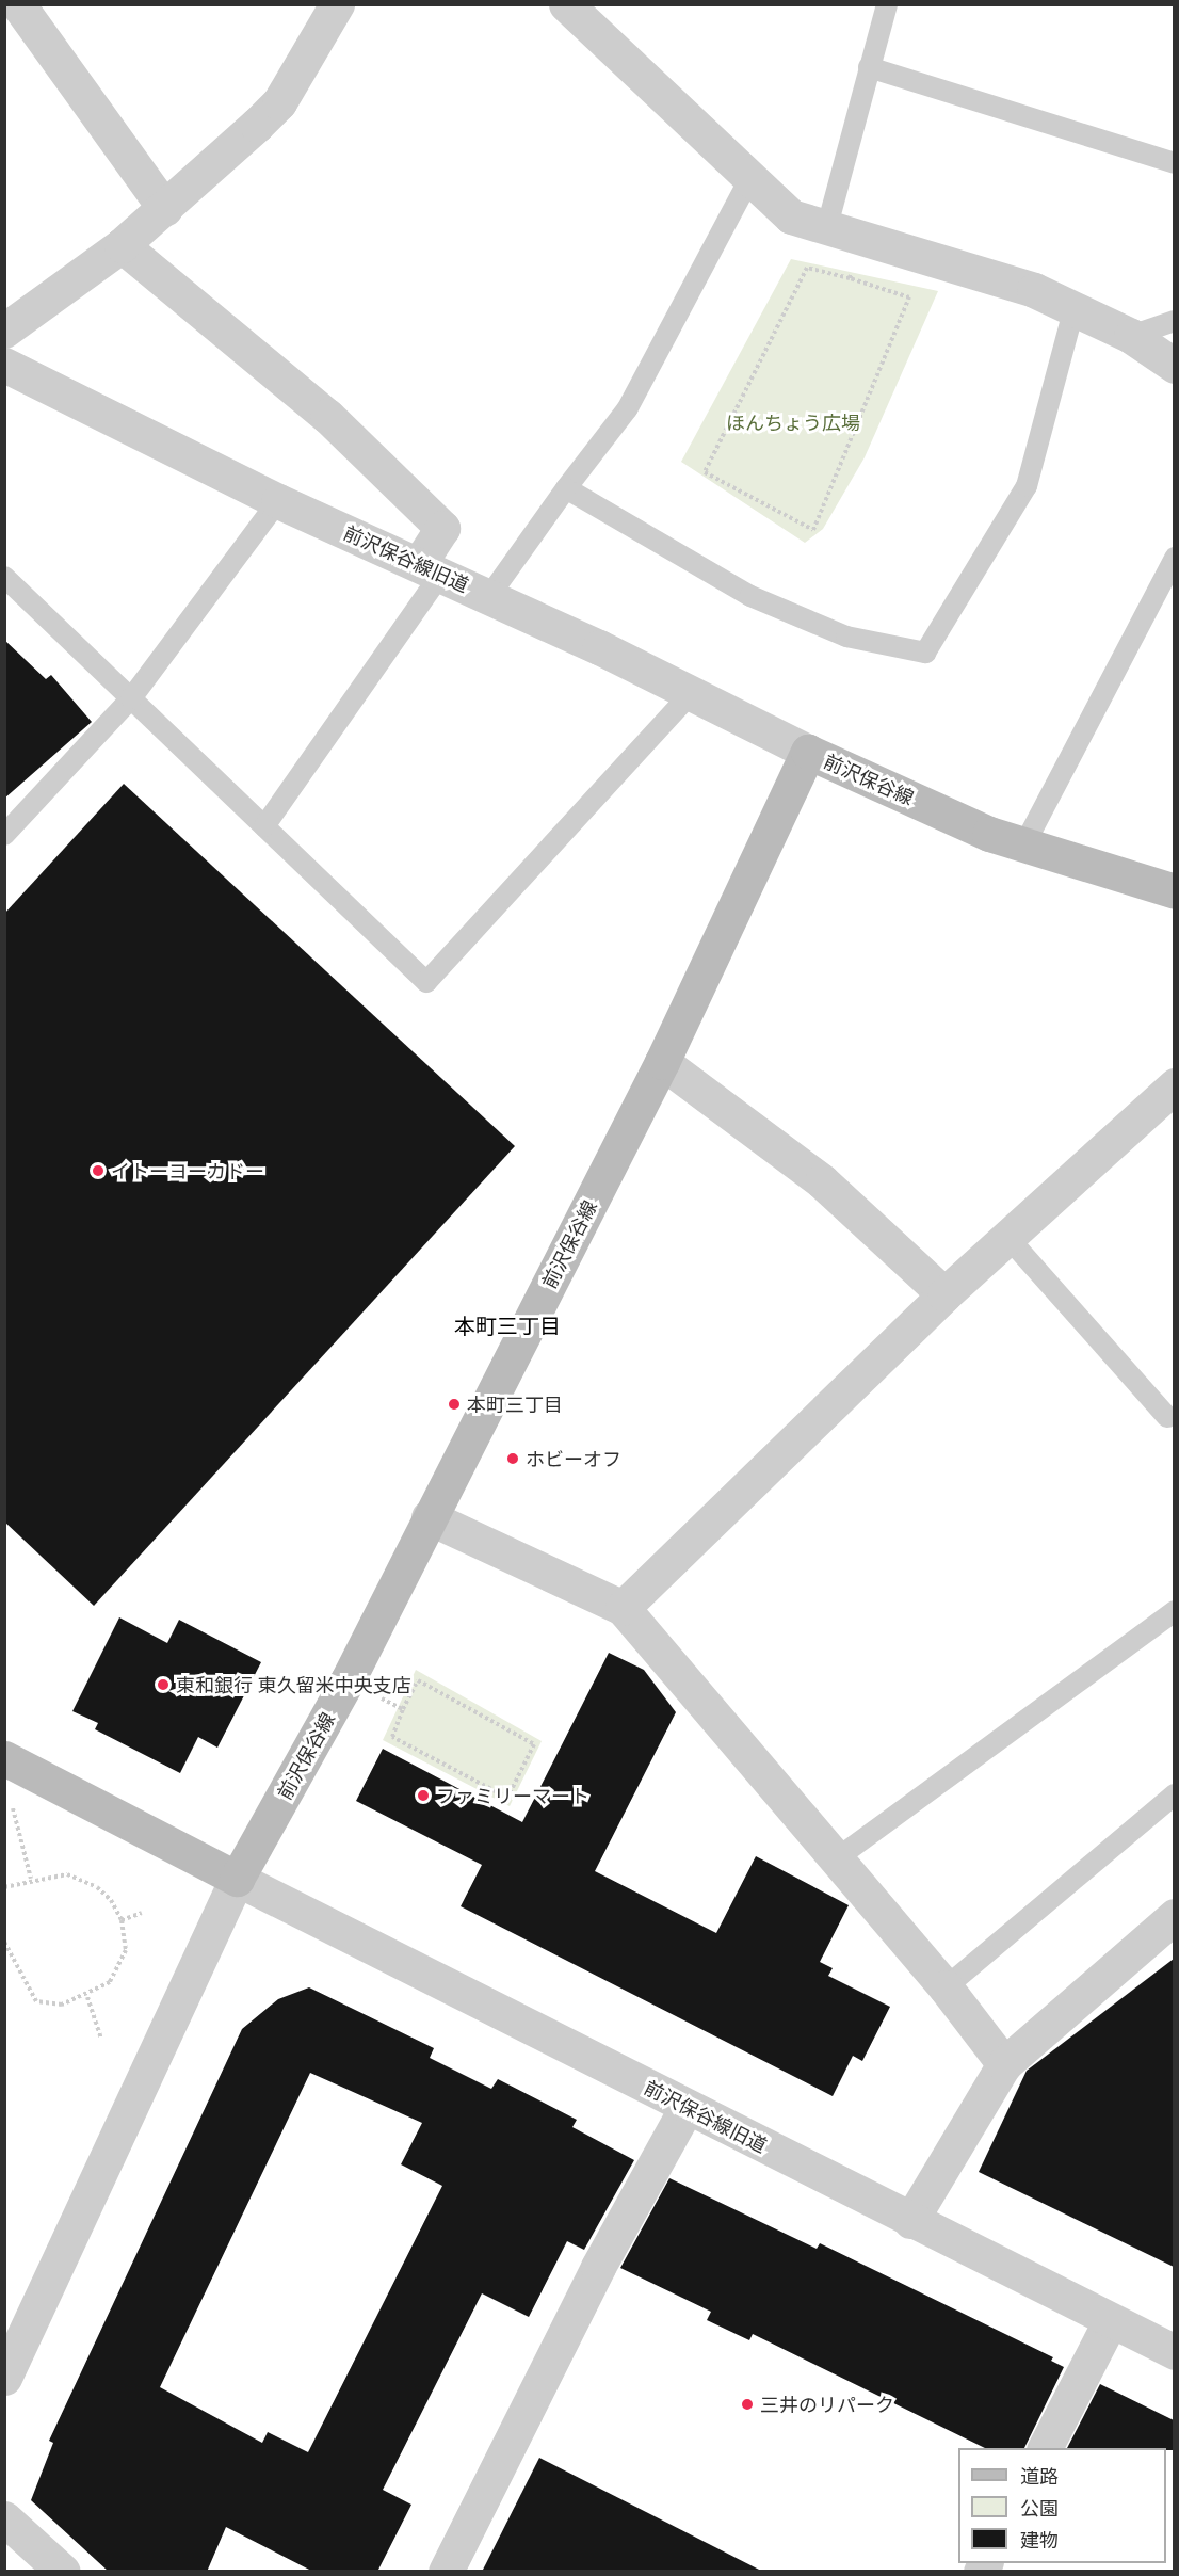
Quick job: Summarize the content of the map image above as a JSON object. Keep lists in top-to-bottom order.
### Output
{
  "streets": {
    "main road": ["前沢保谷線"],
    "street": ["前沢保谷線旧道"]
  },
  "crossings": [
    ["前沢保谷線旧道", "前沢保谷線"]
  ],
  "districts": ["本町三丁目"],
  "parks": ["ほんちょう広場"],
  "places": [
    "イトーヨーカドー",
    "本町三丁目",
    "ホビーオフ",
    "東和銀行 東久留米中央支店",
    "ファミリーマート",
    "三井のリパーク"
  ],
  "legend": ["道路", "公園", "建物"]
}
